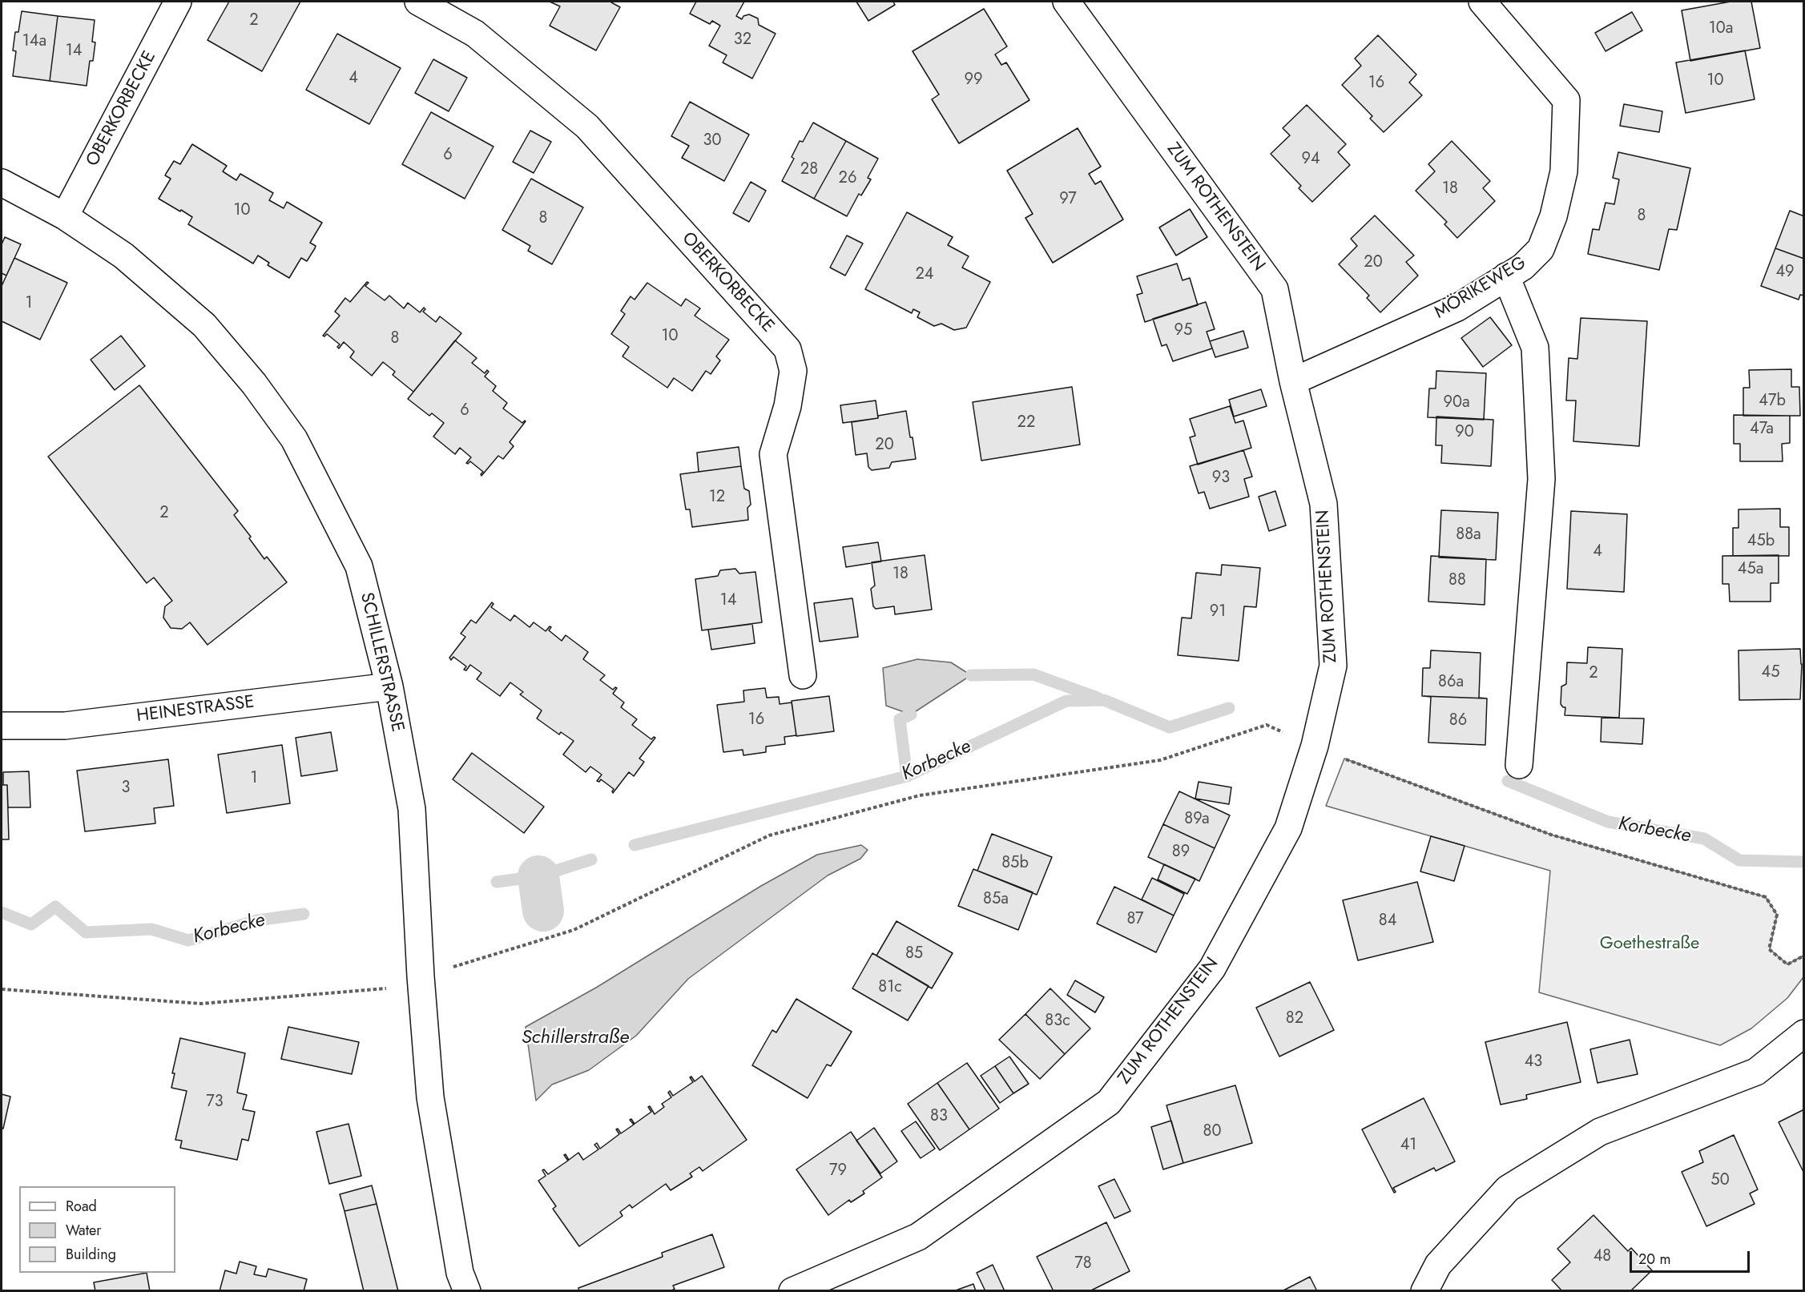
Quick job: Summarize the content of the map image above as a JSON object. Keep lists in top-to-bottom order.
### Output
{
  "streets": {
    "street": [
      "OBERKORBECKE",
      "ZUM ROTHENSTEIN",
      "MÖRIKEWEG",
      "SCHILLERSTRASSE",
      "HEINESTRASSE"
    ]
  },
  "crossings": [
    ["OBERKORBECKE", "SCHILLERSTRASSE"],
    ["ZUM ROTHENSTEIN", "MÖRIKEWEG"],
    ["SCHILLERSTRASSE", "HEINESTRASSE"]
  ],
  "water": ["Korbecke", "Schillerstraße"],
  "parks": ["Goethestraße"],
  "house_numbers": [
    "2",
    "10a",
    "32",
    "14a",
    "14",
    "4",
    "99",
    "10",
    "16",
    "30",
    "6",
    "94",
    "28",
    "26",
    "18",
    "97",
    "10",
    "8",
    "8",
    "20",
    "49",
    "24",
    "1",
    "95",
    "10",
    "8",
    "47b",
    "90a",
    "6",
    "22",
    "47a",
    "90",
    "20",
    "93",
    "12",
    "2",
    "88a",
    "45b",
    "4",
    "45a",
    "18",
    "88",
    "14",
    "91",
    "45",
    "2",
    "86a",
    "16",
    "86",
    "1",
    "3",
    "89a",
    "89",
    "85b",
    "85a",
    "87",
    "84",
    "85",
    "81c",
    "82",
    "83c",
    "43",
    "73",
    "83",
    "80",
    "41",
    "79",
    "50",
    "48",
    "78"
  ],
  "legend": ["Road", "Water", "Building"],
  "scale_bar": "20 m"
}
